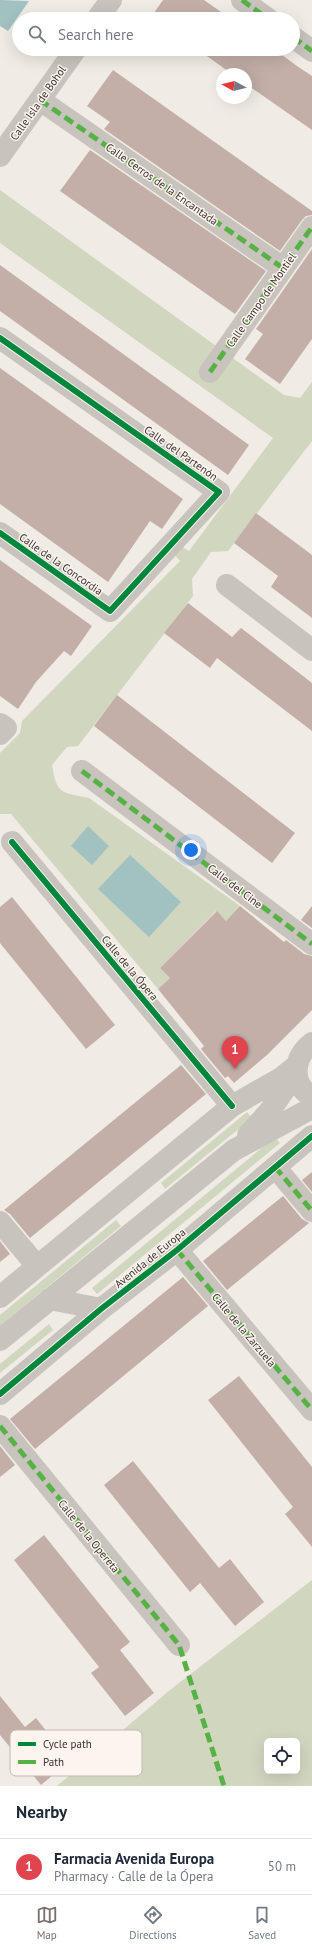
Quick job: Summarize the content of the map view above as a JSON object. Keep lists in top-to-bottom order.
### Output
{
  "streets": {
    "street": [
      "Calle Isla de Bohol",
      "Calle Cerros de la Encantada",
      "Calle Campo de Montiel",
      "Calle del Partenón",
      "Calle de la Concordia",
      "Calle del Cine",
      "Calle de la Ópera",
      "Avenida de Europa",
      "Calle de la Zarzuela",
      "Calle de la Opereta"
    ]
  },
  "crossings": [
    ["Calle Isla de Bohol", "Calle Cerros de la Encantada"],
    ["Calle Cerros de la Encantada", "Calle Campo de Montiel"],
    ["Calle del Partenón", "Calle de la Concordia"],
    ["Avenida de Europa", "Calle de la Zarzuela"]
  ],
  "legend": ["Cycle path", "Path"],
  "north": "left",
  "page": {
    "search": "Search here",
    "pins": "1",
    "heading": "Nearby",
    "list": [
      {
        "mark": "1",
        "name": "Farmacia Avenida Europa",
        "note": "Pharmacy · Calle de la Ópera",
        "value": "50 m"
      }
    ],
    "nav": ["Map", "Directions", "Saved"]
  }
}
